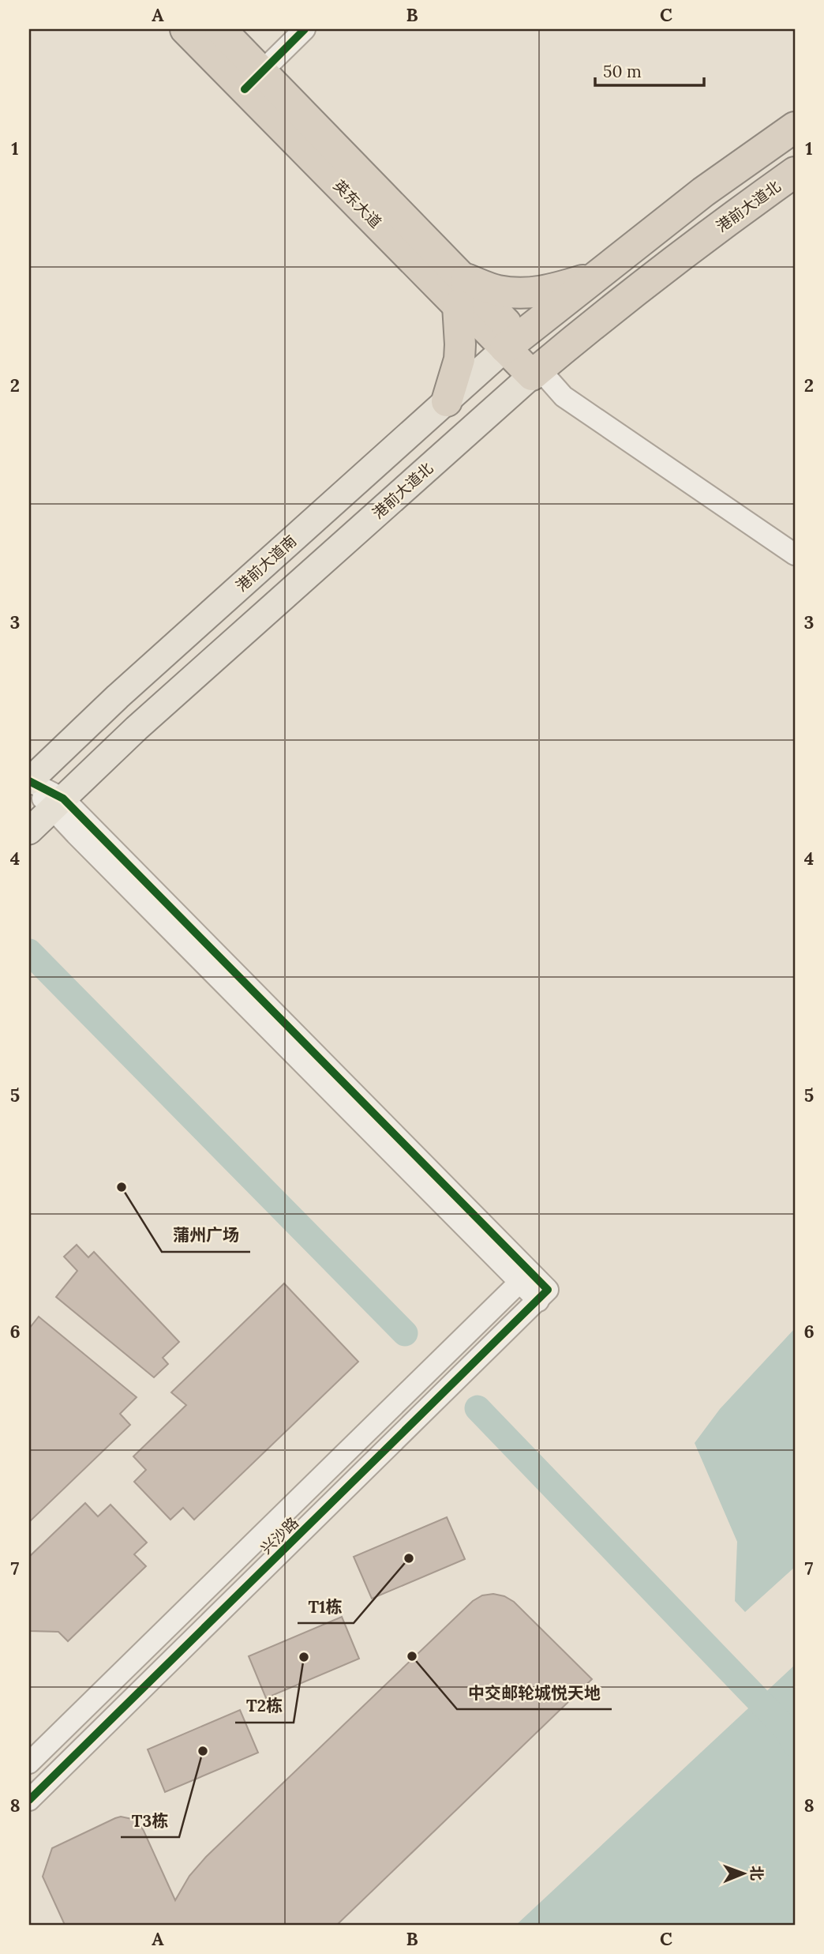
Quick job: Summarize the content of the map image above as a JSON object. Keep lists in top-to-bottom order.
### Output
{
  "streets": {
    "highway": ["英东大道", "港前大道北"],
    "main road": ["港前大道南"],
    "street": ["兴沙路"]
  },
  "crossings": [
    ["英东大道", "港前大道北"],
    ["英东大道", "港前大道南"]
  ],
  "places": [
    "蒲州广场",
    "T1栋",
    "中交邮轮城悦天地",
    "T2栋",
    "T3栋"
  ],
  "scale_bar": "50 m",
  "north": "right",
  "grid": {
    "columns": ["A", "B", "C"],
    "rows": [
      "1",
      "2",
      "3",
      "4",
      "5",
      "6",
      "7",
      "8"
    ]
  }
}
